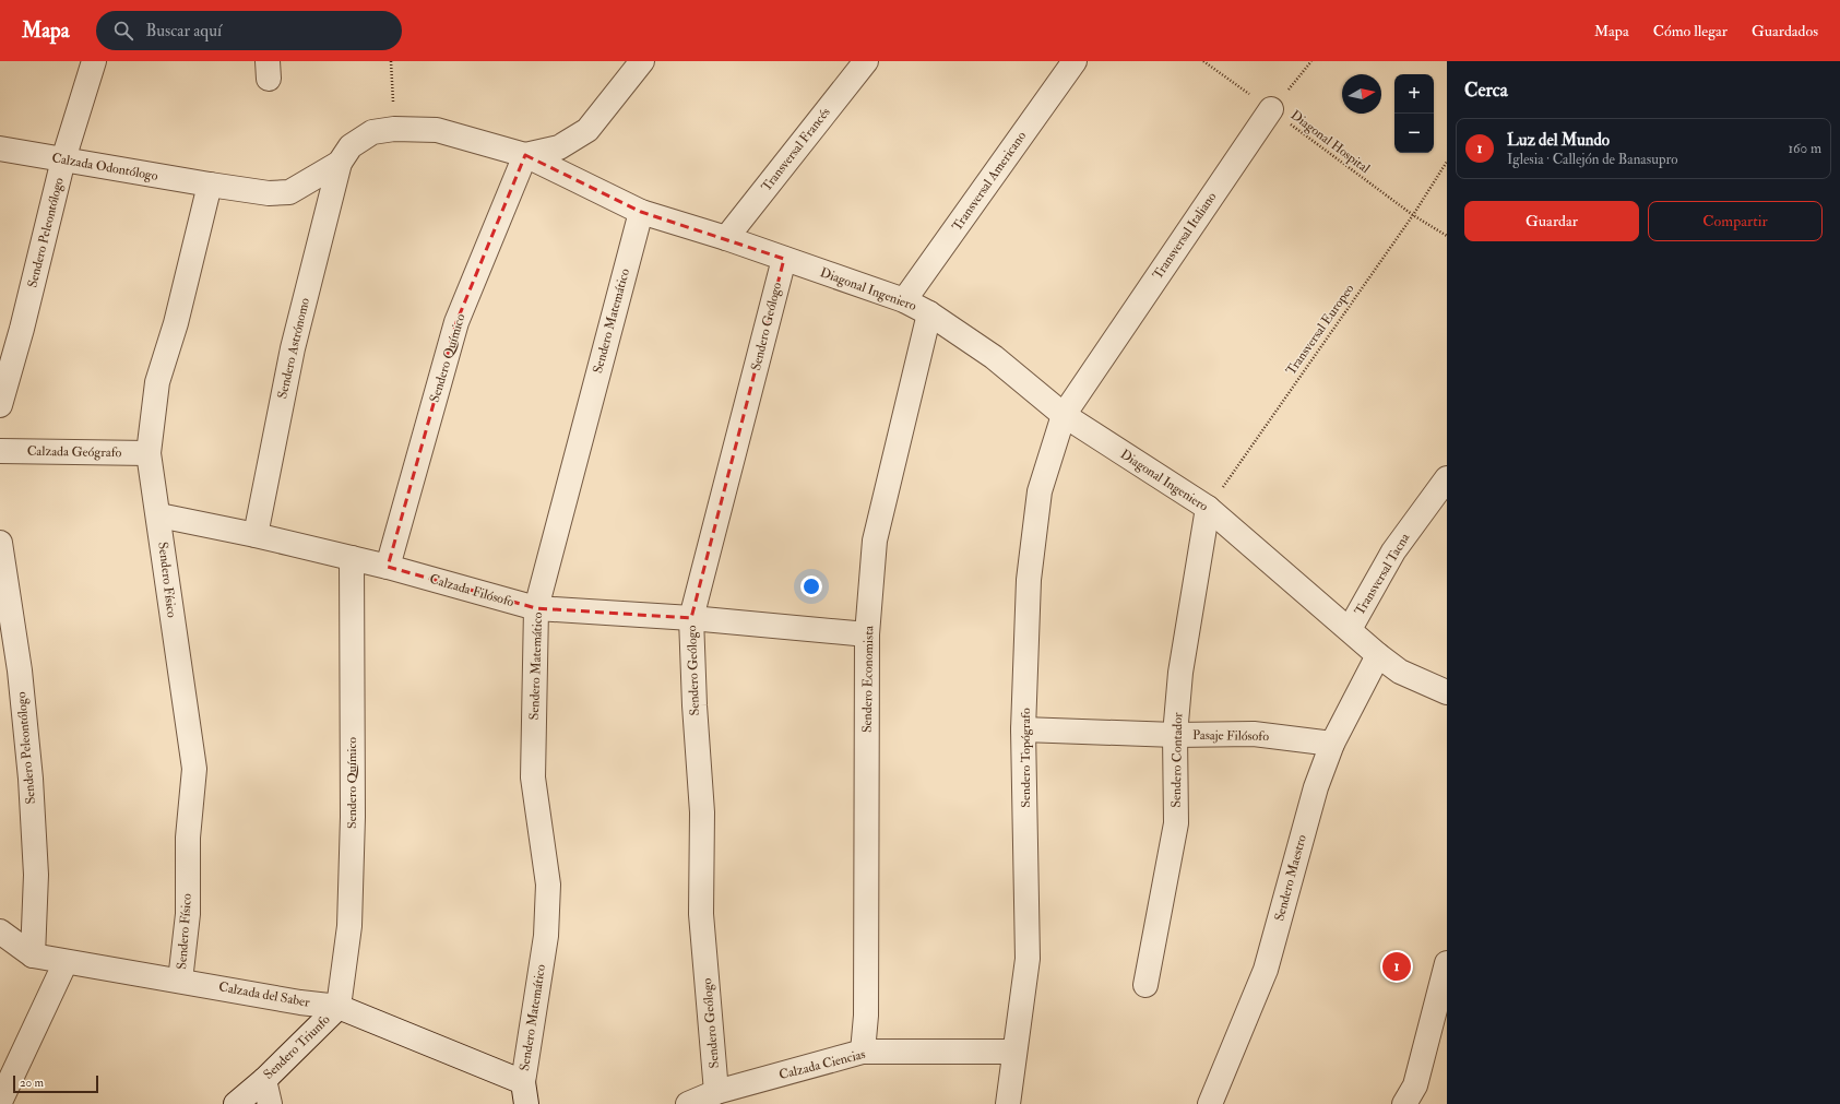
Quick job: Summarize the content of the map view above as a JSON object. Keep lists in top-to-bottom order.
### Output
{
  "streets": {
    "street": [
      "Transversal Francés",
      "Calzada Odontólogo",
      "Transversal Americano",
      "Sendero Peleontólogo",
      "Transversal Italiano",
      "Diagonal Ingeniero",
      "Sendero Matemático",
      "Sendero Geólogo",
      "Sendero Astrónomo",
      "Sendero Químico",
      "Calzada Geógrafo",
      "Transversal Tacna",
      "Sendero Físico",
      "Calzada Filósofo",
      "Sendero Economista",
      "Pasaje Filósofo",
      "Sendero Topógrafo",
      "Sendero Contador",
      "Sendero Maestro",
      "Calzada del Saber",
      "Sendero Triunfo",
      "Calzada Ciencias"
    ],
    "path": ["Diagonal Hospital", "Transversal Europeo"]
  },
  "crossings": [
    ["Diagonal Hospital", "Transversal Italiano"],
    ["Diagonal Hospital", "Transversal Europeo"],
    ["Transversal Francés", "Diagonal Ingeniero"],
    ["Calzada Odontólogo", "Sendero Peleontólogo"],
    ["Calzada Odontólogo", "Diagonal Ingeniero"],
    ["Calzada Odontólogo", "Sendero Físico"],
    ["Transversal Americano", "Diagonal Ingeniero"],
    ["Sendero Peleontólogo", "Calzada del Saber"],
    ["Transversal Italiano", "Diagonal Ingeniero"],
    ["Transversal Italiano", "Sendero Topógrafo"],
    ["Diagonal Ingeniero", "Sendero Matemático"],
    ["Diagonal Ingeniero", "Sendero Geólogo"],
    ["Diagonal Ingeniero", "Transversal Europeo"],
    ["Diagonal Ingeniero", "Sendero Astrónomo"],
    ["Diagonal Ingeniero", "Sendero Químico"],
    ["Diagonal Ingeniero", "Transversal Tacna"],
    ["Diagonal Ingeniero", "Sendero Físico"],
    ["Diagonal Ingeniero", "Sendero Economista"],
    ["Diagonal Ingeniero", "Sendero Topógrafo"],
    ["Diagonal Ingeniero", "Sendero Contador"],
    ["Diagonal Ingeniero", "Sendero Maestro"],
    ["Sendero Matemático", "Calzada Filósofo"],
    ["Sendero Matemático", "Calzada del Saber"],
    ["Sendero Geólogo", "Calzada Filósofo"],
    ["Sendero Geólogo", "Calzada Ciencias"],
    ["Transversal Europeo", "Sendero Contador"],
    ["Sendero Astrónomo", "Calzada Filósofo"],
    ["Sendero Químico", "Calzada Filósofo"],
    ["Sendero Químico", "Calzada del Saber"],
    ["Sendero Químico", "Sendero Triunfo"],
    ["Calzada Geógrafo", "Sendero Físico"],
    ["Sendero Físico", "Calzada Filósofo"],
    ["Sendero Físico", "Calzada del Saber"],
    ["Calzada Filósofo", "Sendero Economista"],
    ["Sendero Economista", "Calzada Ciencias"],
    ["Pasaje Filósofo", "Sendero Topógrafo"],
    ["Pasaje Filósofo", "Sendero Contador"],
    ["Pasaje Filósofo", "Sendero Maestro"],
    ["Sendero Topógrafo", "Calzada Ciencias"],
    ["Calzada del Saber", "Sendero Triunfo"]
  ],
  "scale_bar": "20 m",
  "north": "right",
  "page": {
    "header": "Mapa",
    "search": "Buscar aquí",
    "nav": ["Mapa", "Cómo llegar", "Guardados"],
    "heading": "Cerca",
    "map_buttons": ["+", "−"],
    "list": [
      {
        "mark": "1",
        "name": "Luz del Mundo",
        "note": "Iglesia · Callejón de Banasupro",
        "value": "160 m"
      }
    ],
    "buttons": ["Guardar", "Compartir"],
    "pins": "1",
    "scale": "20 m"
  }
}
